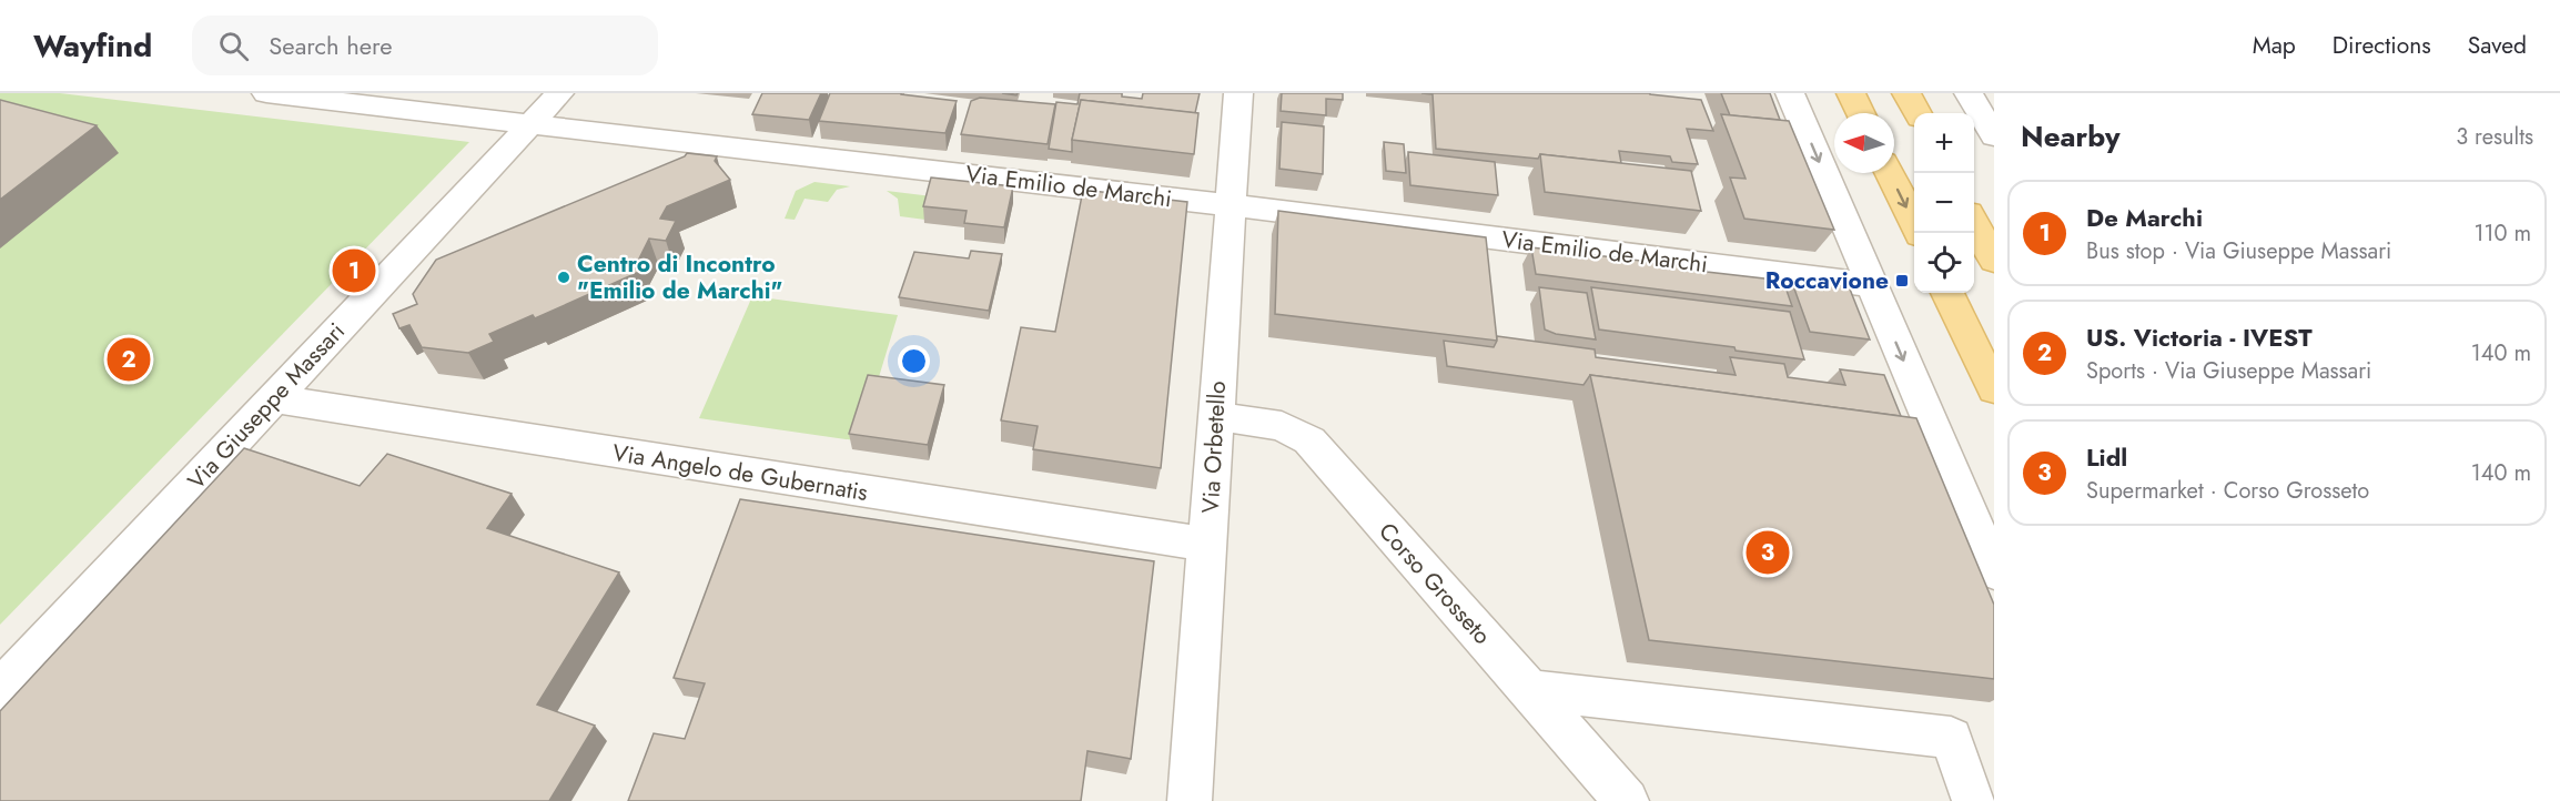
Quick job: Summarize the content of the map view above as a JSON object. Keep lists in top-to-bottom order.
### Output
{
  "streets": {
    "street": [
      "Via Emilio de Marchi",
      "Via Giuseppe Massari",
      "Via Orbetello",
      "Via Angelo de Gubernatis",
      "Corso Grosseto"
    ]
  },
  "crossings": [
    ["Via Emilio de Marchi", "Via Giuseppe Massari"],
    ["Via Emilio de Marchi", "Via Orbetello"],
    ["Via Giuseppe Massari", "Via Angelo de Gubernatis"],
    ["Via Orbetello", "Via Angelo de Gubernatis"],
    ["Via Orbetello", "Corso Grosseto"]
  ],
  "places": {
    "other": ["Centro di Incontro \"Emilio de Marchi\""],
    "transit": ["Roccavione"]
  },
  "north": "left",
  "page": {
    "header": "Wayfind",
    "search": "Search here",
    "nav": ["Map", "Directions", "Saved"],
    "heading": ["Nearby", "3 results"],
    "map_buttons": ["+", "−"],
    "list": [
      {
        "mark": "1",
        "name": "De Marchi",
        "note": "Bus stop · Via Giuseppe Massari",
        "value": "110 m"
      },
      {
        "mark": "2",
        "name": "US. Victoria - IVEST",
        "note": "Sports · Via Giuseppe Massari",
        "value": "140 m"
      },
      {
        "mark": "3",
        "name": "Lidl",
        "note": "Supermarket · Corso Grosseto",
        "value": "140 m"
      }
    ],
    "pins": ["1", "2", "3"]
  }
}
